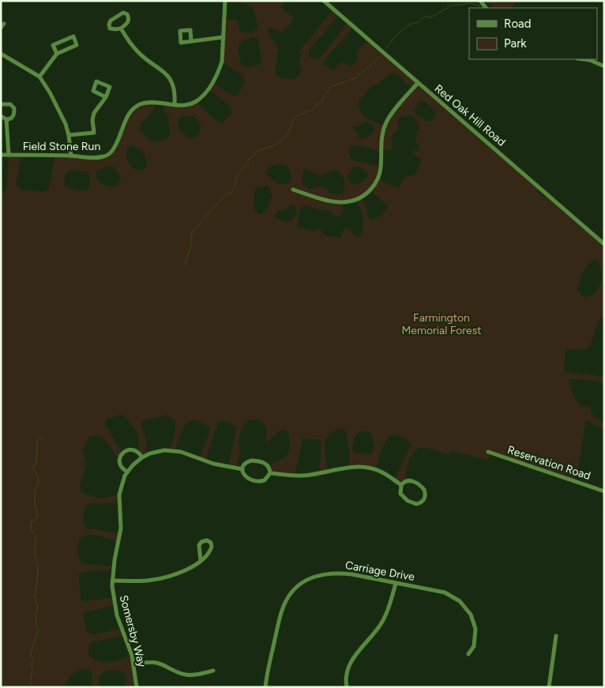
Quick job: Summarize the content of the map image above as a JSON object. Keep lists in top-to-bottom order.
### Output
{
  "streets": {
    "street": [
      "Red Oak Hill Road",
      "Field Stone Run",
      "Reservation Road",
      "Carriage Drive",
      "Somersby Way"
    ]
  },
  "parks": ["Farmington Memorial Forest"],
  "legend": ["Road", "Park"]
}
